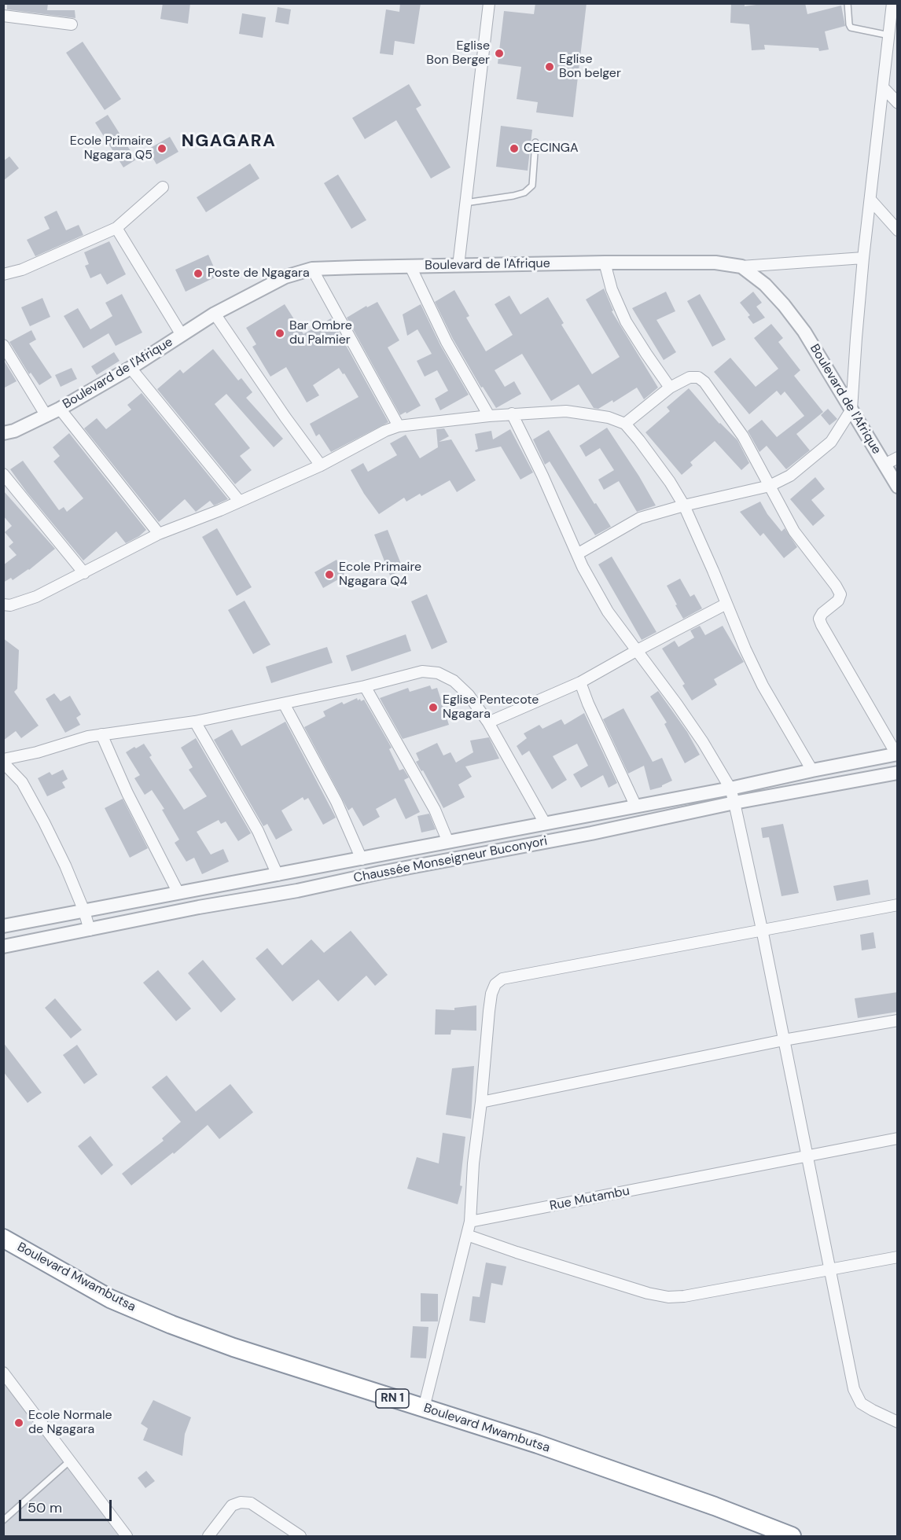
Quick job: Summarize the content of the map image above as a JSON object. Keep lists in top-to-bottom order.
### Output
{
  "streets": {
    "highway": ["Boulevard Mwambutsa", "RN 1"],
    "street": ["Boulevard de l'Afrique", "Chaussée Monseigneur Buconyori", "Rue Mutambu"]
  },
  "districts": ["NGAGARA"],
  "places": [
    "Eglise Bon Berger",
    "Eglise Bon belger",
    "Ecole Primaire Ngagara Q5",
    "CECINGA",
    "Poste de Ngagara",
    "Bar Ombre du Palmier",
    "Ecole Primaire Ngagara Q4",
    "Eglise Pentecote Ngagara",
    "Ecole Normale de Ngagara"
  ],
  "scale_bar": "50 m"
}
